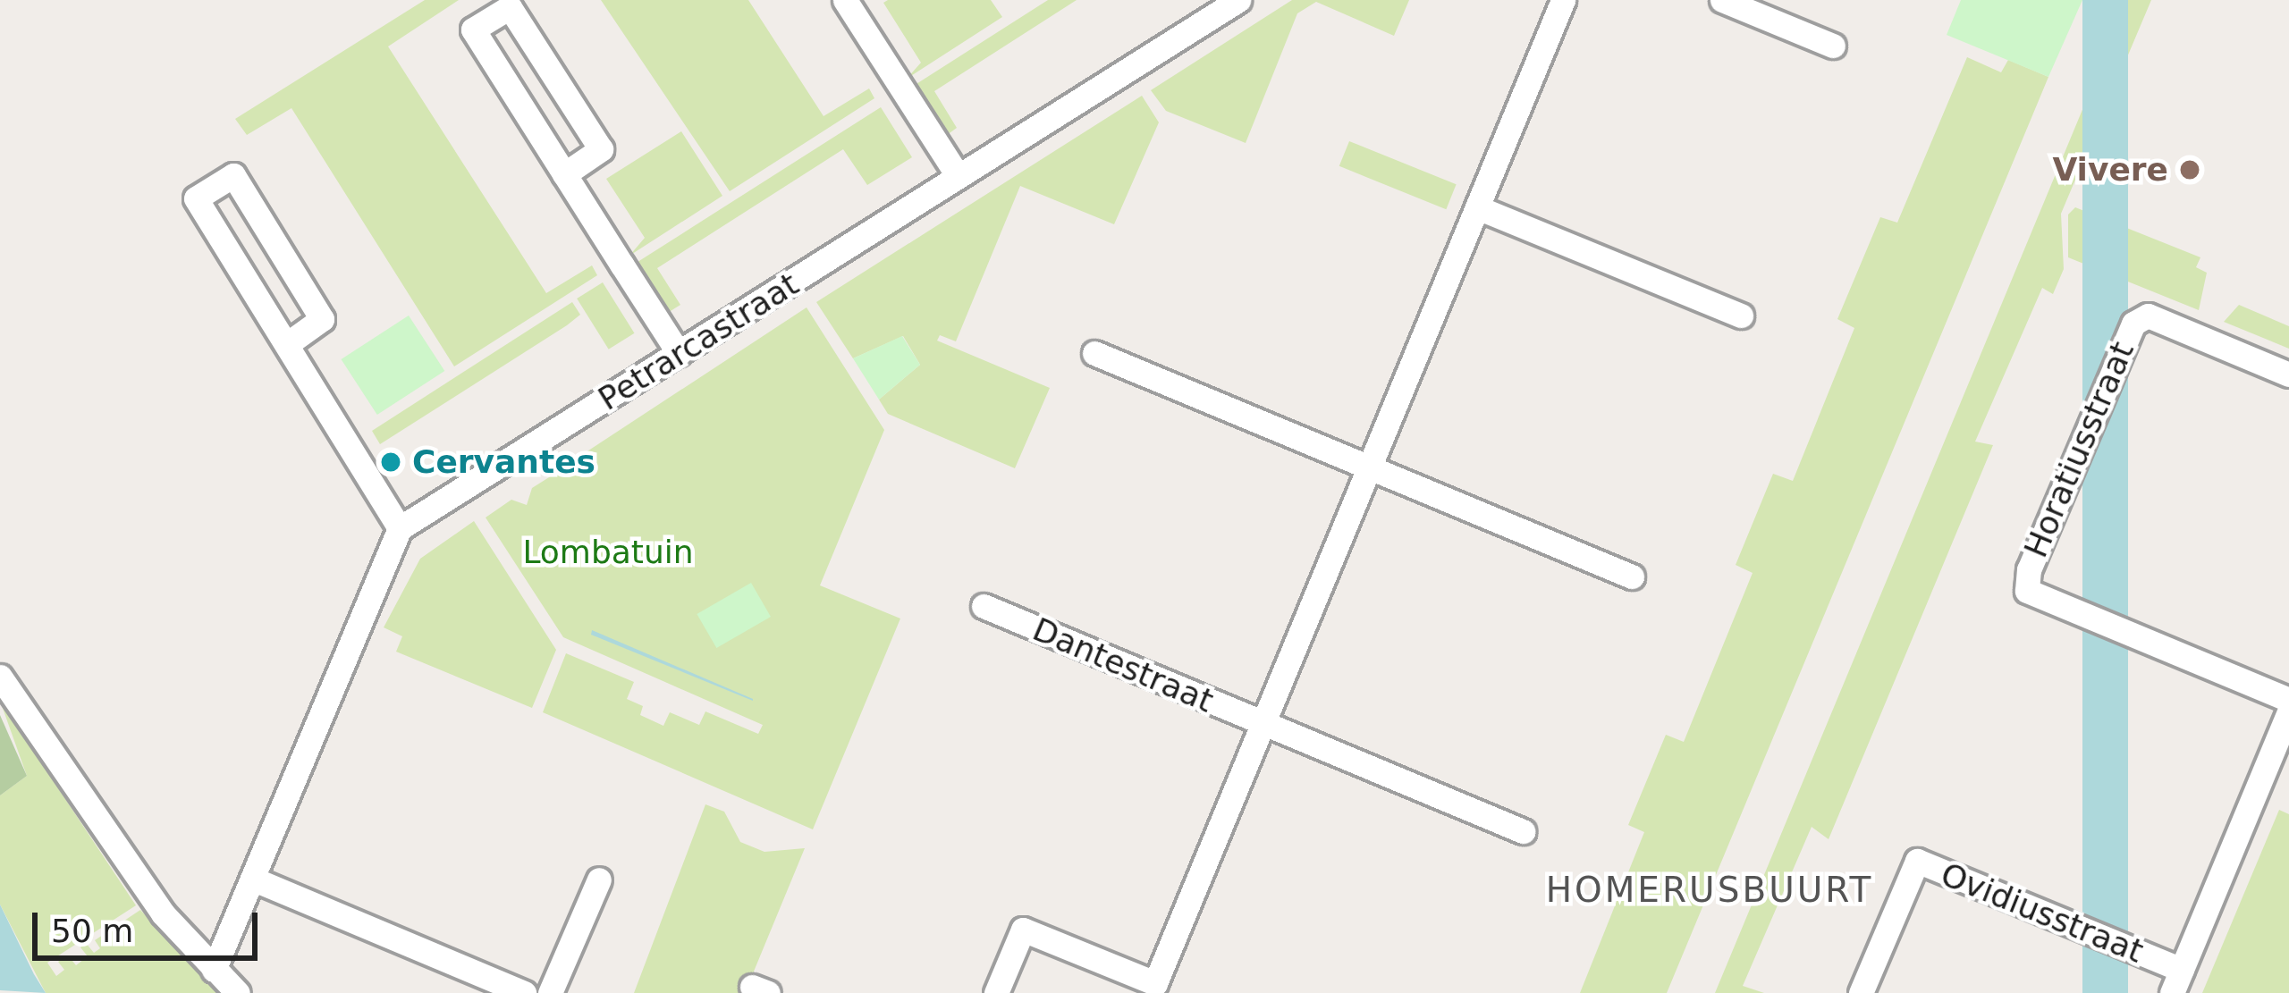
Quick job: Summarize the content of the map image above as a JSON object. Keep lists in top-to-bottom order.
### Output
{
  "streets": {
    "street": [
      "Petrarcastraat",
      "Horatiusstraat",
      "Dantestraat",
      "Ovidiusstraat"
    ]
  },
  "districts": ["HOMERUSBUURT"],
  "parks": ["Lombatuin"],
  "places": ["Vivere", "Cervantes"],
  "scale_bar": "50 m"
}
